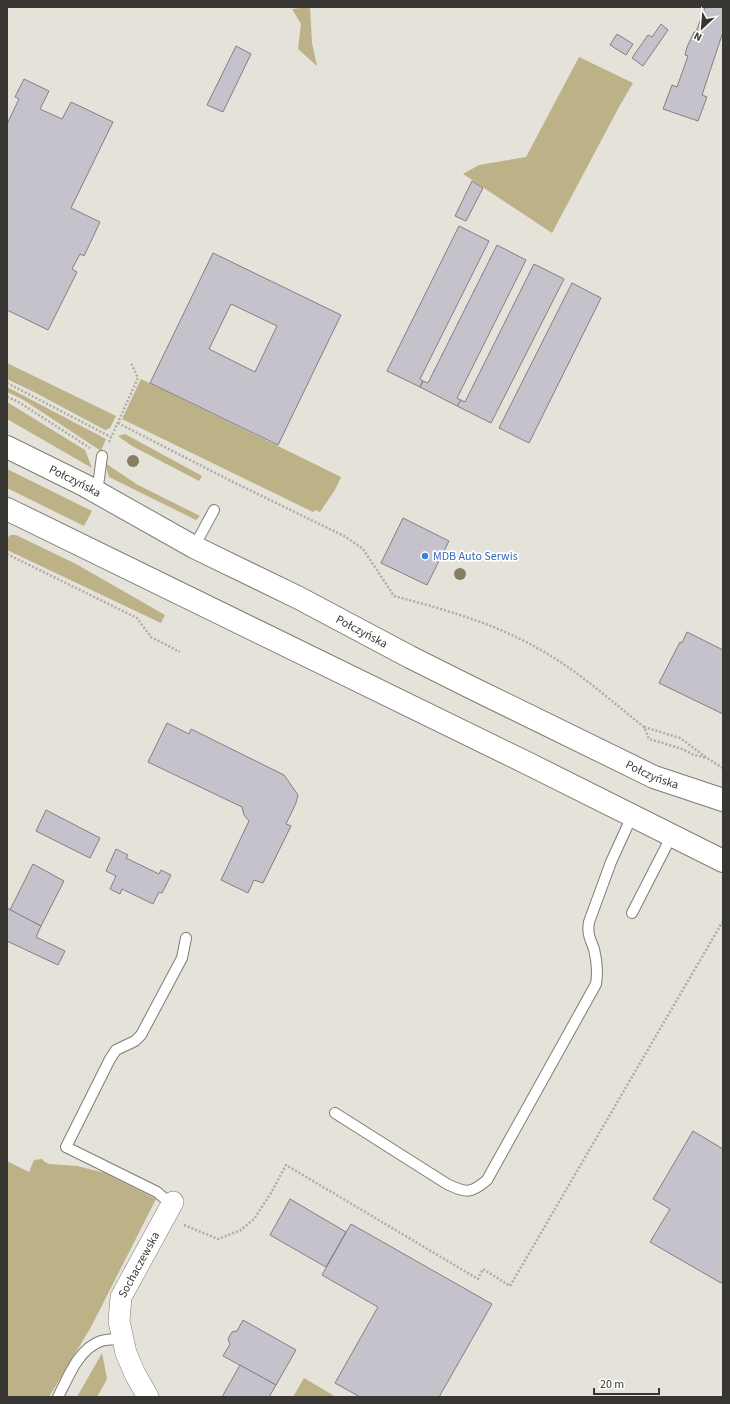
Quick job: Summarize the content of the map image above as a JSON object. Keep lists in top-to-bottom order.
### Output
{
  "streets": {
    "main road": ["Połczyńska"],
    "street": ["Sochaczewska"]
  },
  "places": ["MDB Auto Serwis"],
  "scale_bar": "20 m",
  "north": "bottom left"
}
